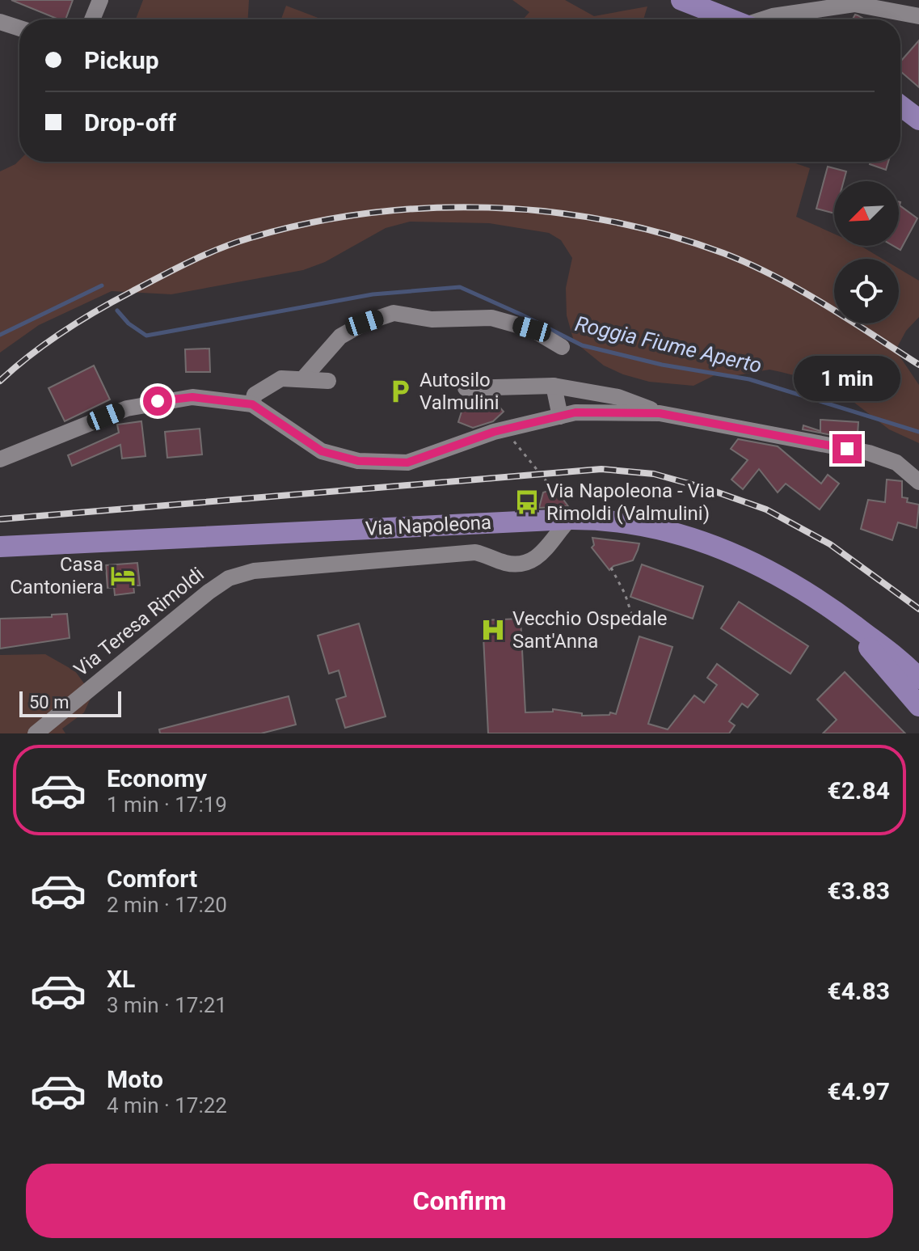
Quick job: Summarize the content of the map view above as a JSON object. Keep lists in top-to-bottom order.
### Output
{
  "streets": {
    "main road": ["Via Napoleona"],
    "street": ["Via Teresa Rimoldi"]
  },
  "crossings": [
    ["Via Napoleona", "Via Teresa Rimoldi"]
  ],
  "water": ["Roggia Fiume Aperto"],
  "places": {
    "parking": ["Autosilo Valmulini"],
    "bus stop": ["Via Napoleona - Via Rimoldi (Valmulini)"],
    "hotel": ["Casa Cantoniera"],
    "hospital": ["Vecchio Ospedale Sant'Anna"]
  },
  "scale_bar": "50 m",
  "north": "bottom left",
  "page": {
    "banner": ["Pickup", "Drop-off"],
    "bubble": "1 min",
    "scale": "50 m",
    "list": [
      {
        "name": "Economy",
        "note": "1 min · 17:19",
        "value": "€2.84"
      },
      {
        "name": "Comfort",
        "note": "2 min · 17:20",
        "value": "€3.83"
      },
      {
        "name": "XL",
        "note": "3 min · 17:21",
        "value": "€4.83"
      },
      {
        "name": "Moto",
        "note": "4 min · 17:22",
        "value": "€4.97"
      }
    ],
    "buttons": "Confirm"
  }
}
